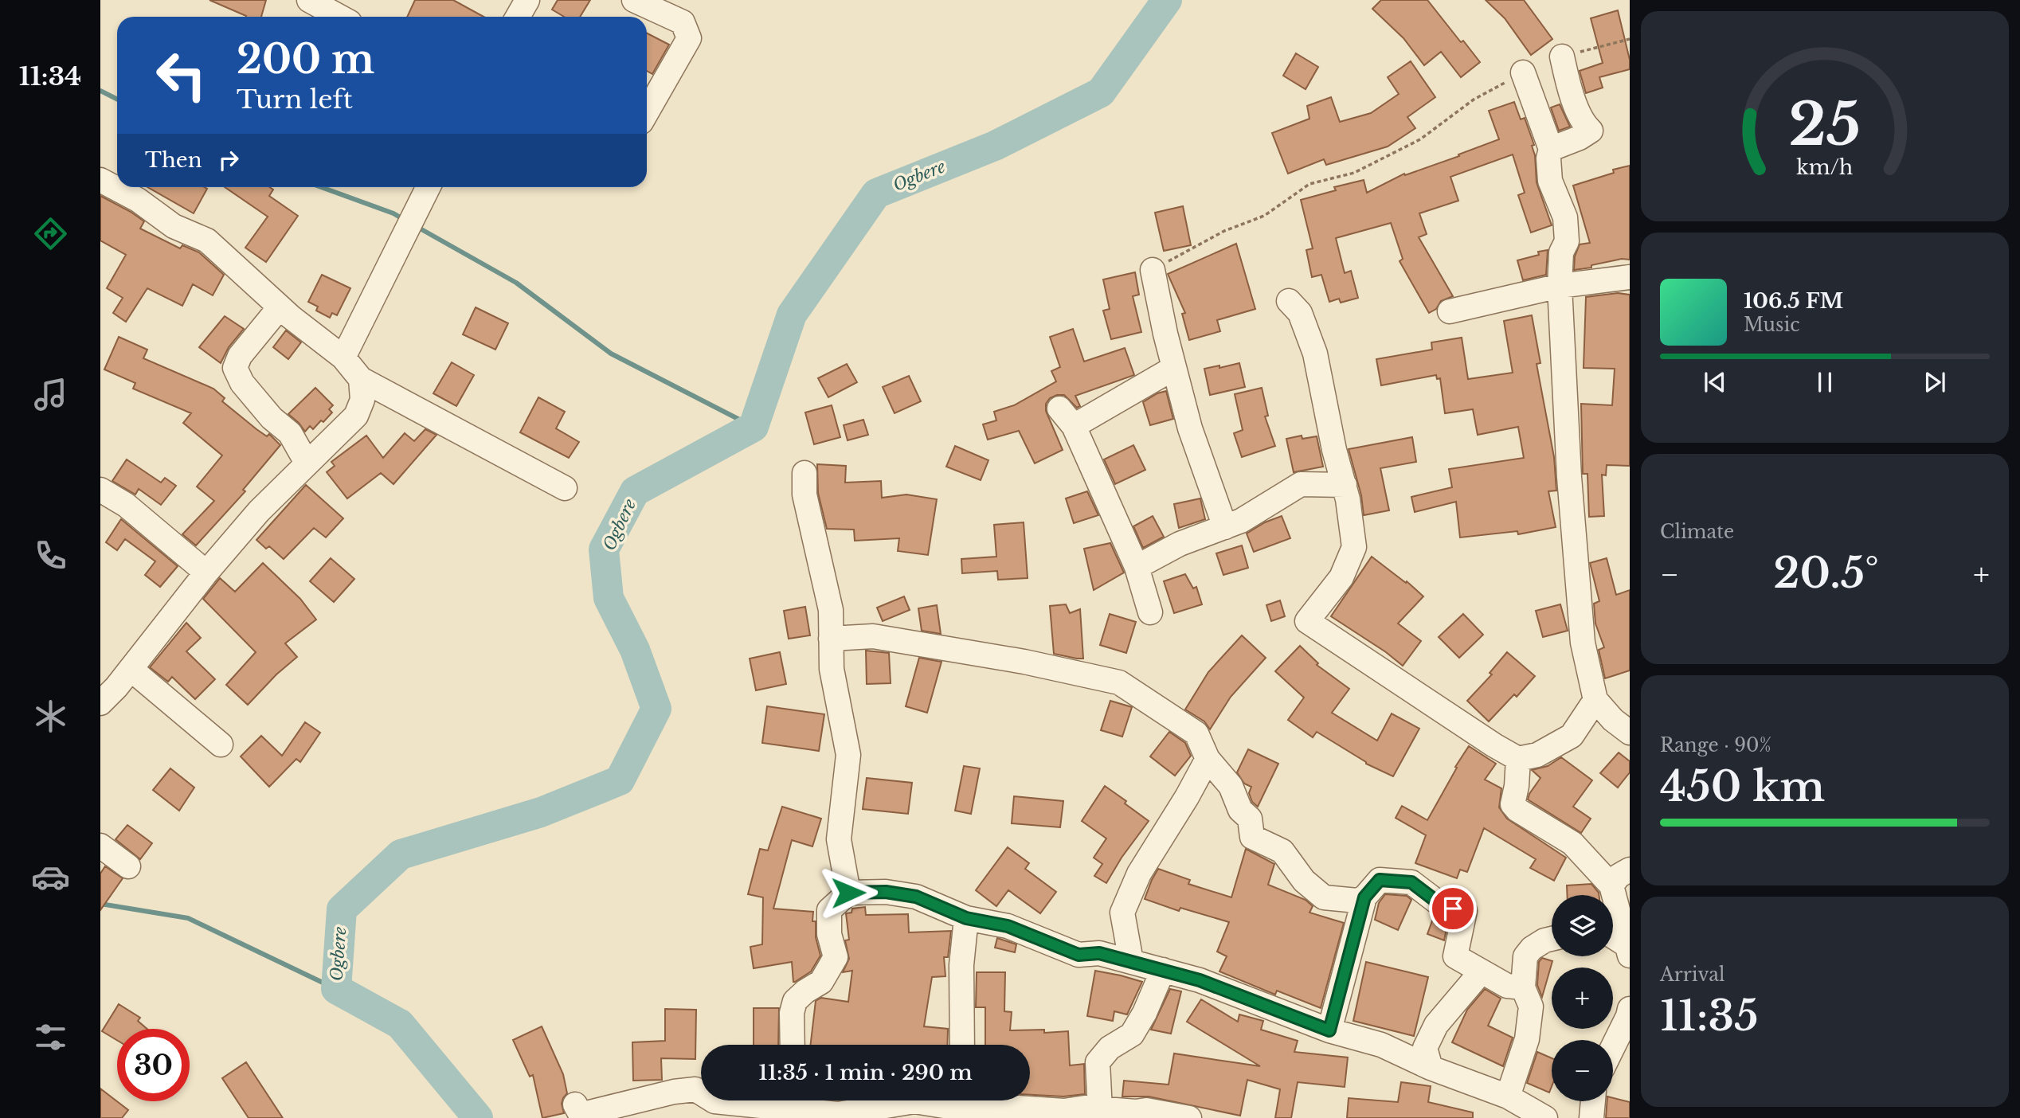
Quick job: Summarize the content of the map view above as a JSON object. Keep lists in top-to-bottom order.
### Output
{
  "water": ["Ogbere"],
  "page": {
    "tabs": "11:34",
    "turn": ["200 m", "Turn left"],
    "then": "Then",
    "song": ["106.5 FM", "Music"],
    "tile": [
      "Climate",
      ["Range · 90%", "450 km"],
      ["Arrival", "11:35"]
    ],
    "heat": ["−", "20.5°", "+"],
    "map_buttons": ["+", "−"],
    "limit": "30",
    "trip": "11:35 · 1 min · 290 m",
    "gauge": ["25", "km/h"]
  }
}
